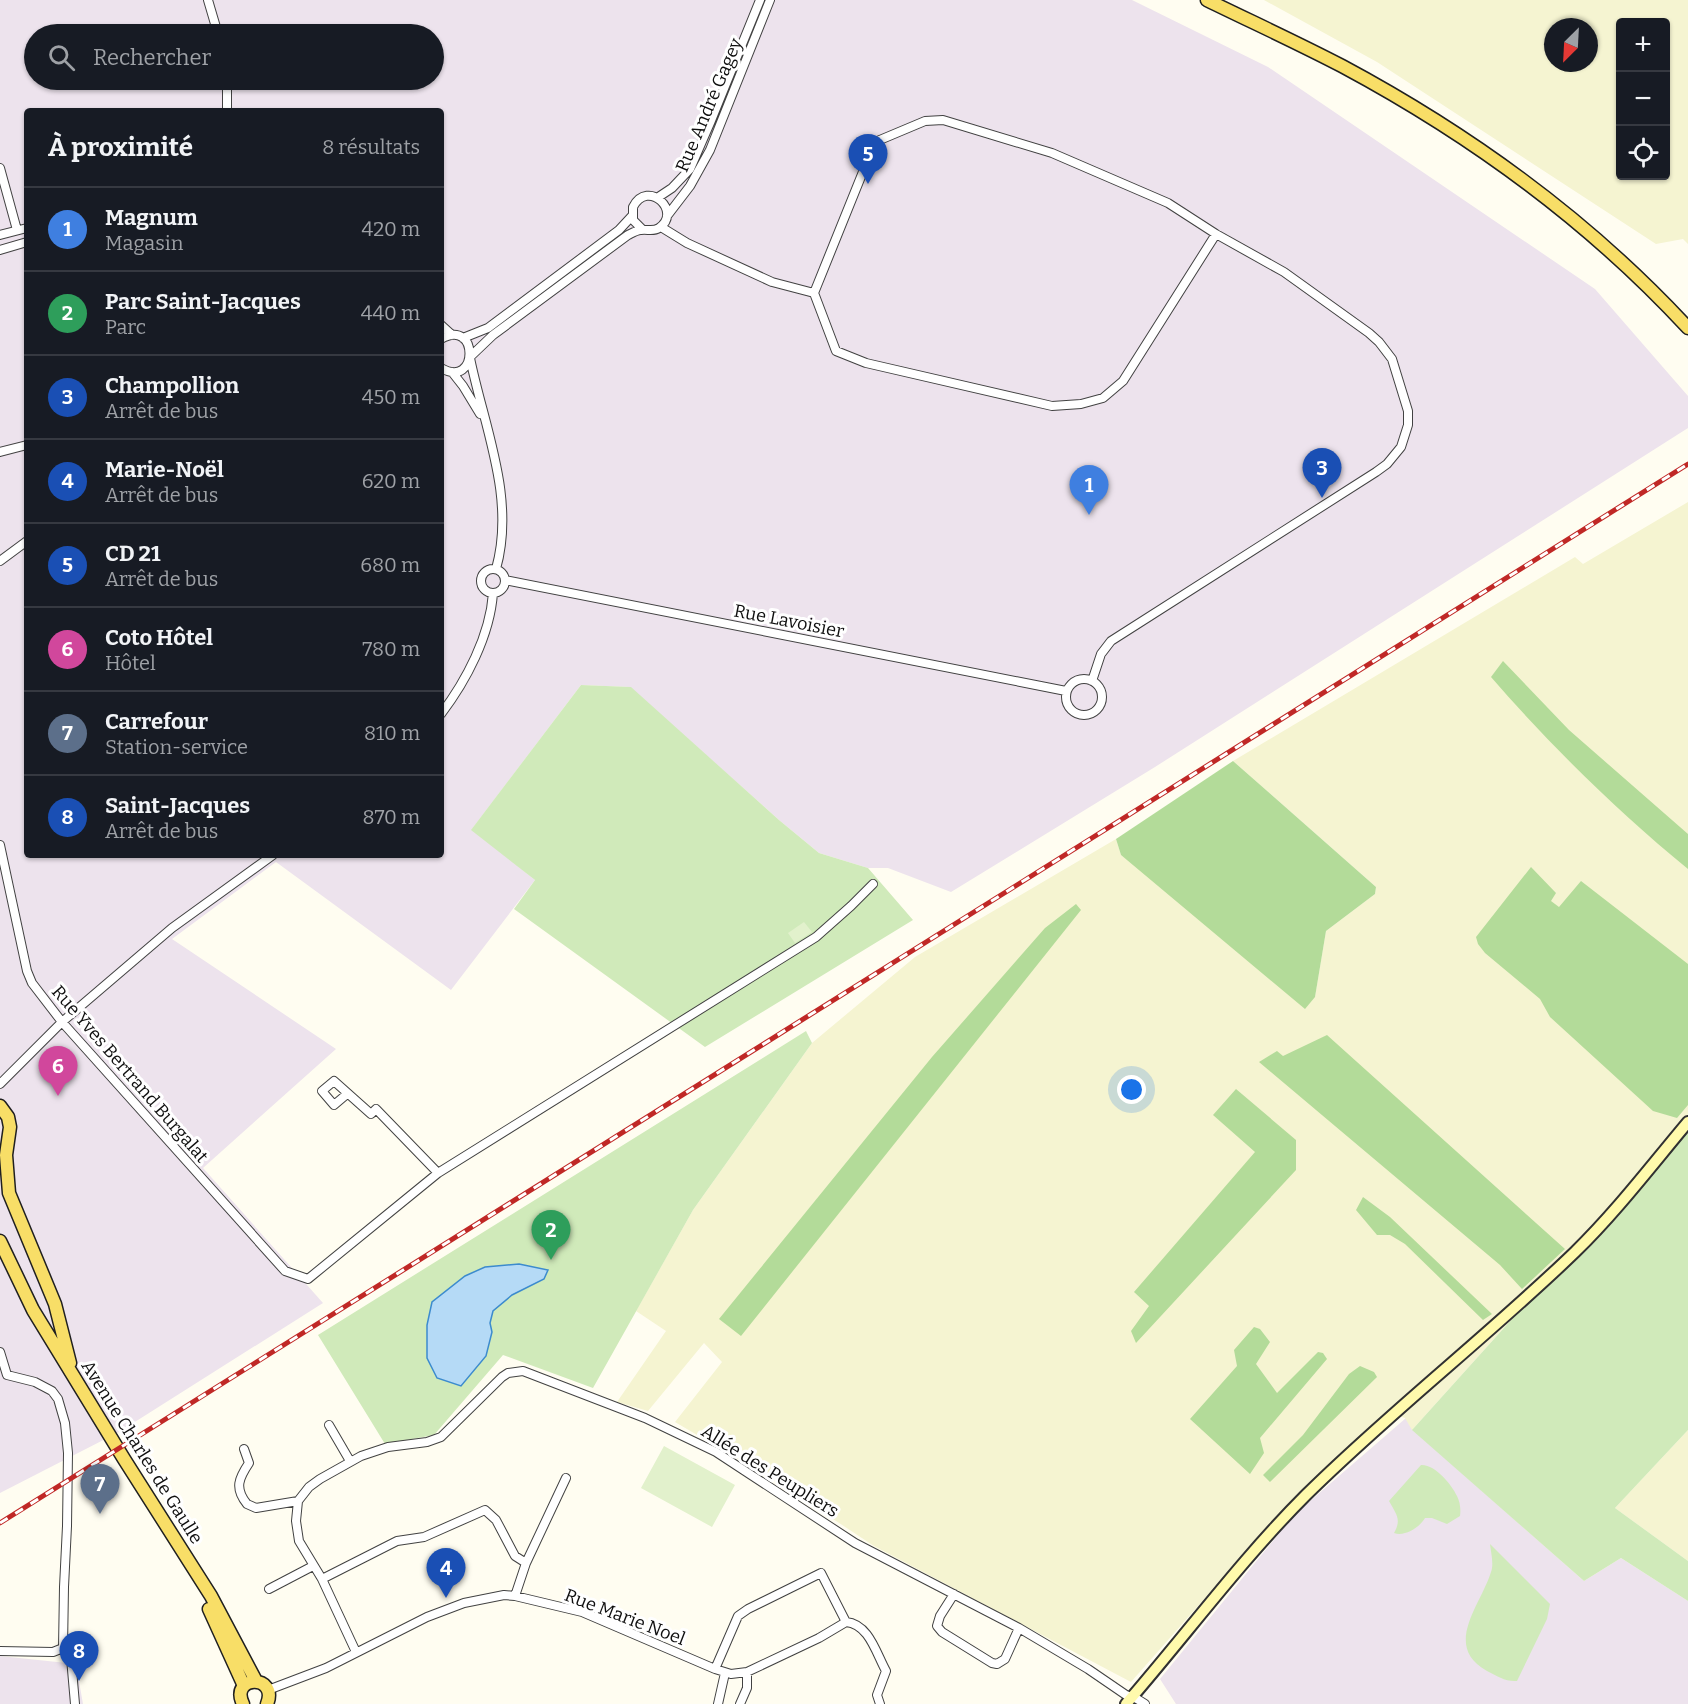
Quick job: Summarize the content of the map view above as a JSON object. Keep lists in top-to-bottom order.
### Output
{
  "streets": {
    "main road": ["Avenue Charles de Gaulle"],
    "street": [
      "Rue André Gagey",
      "Rue Lavoisier",
      "Rue Yves Bertrand Burgalat",
      "Allée des Peupliers",
      "Rue Marie Noel"
    ]
  },
  "crossings": [
    ["Avenue Charles de Gaulle", "Rue Marie Noel"]
  ],
  "north": "bottom left",
  "page": {
    "map_buttons": ["+", "−"],
    "search": "Rechercher",
    "heading": ["À proximité", "8 résultats"],
    "pins": [
      "5",
      "3",
      "1",
      "6",
      "2",
      "7",
      "4",
      "8"
    ],
    "list": [
      {
        "mark": "1",
        "name": "Magnum",
        "note": "Magasin",
        "value": "420 m"
      },
      {
        "mark": "2",
        "name": "Parc Saint-Jacques",
        "note": "Parc",
        "value": "440 m"
      },
      {
        "mark": "3",
        "name": "Champollion",
        "note": "Arrêt de bus",
        "value": "450 m"
      },
      {
        "mark": "4",
        "name": "Marie-Noël",
        "note": "Arrêt de bus",
        "value": "620 m"
      },
      {
        "mark": "5",
        "name": "CD 21",
        "note": "Arrêt de bus",
        "value": "680 m"
      },
      {
        "mark": "6",
        "name": "Coto Hôtel",
        "note": "Hôtel",
        "value": "780 m"
      },
      {
        "mark": "7",
        "name": "Carrefour",
        "note": "Station-service",
        "value": "810 m"
      },
      {
        "mark": "8",
        "name": "Saint-Jacques",
        "note": "Arrêt de bus",
        "value": "870 m"
      }
    ]
  }
}
